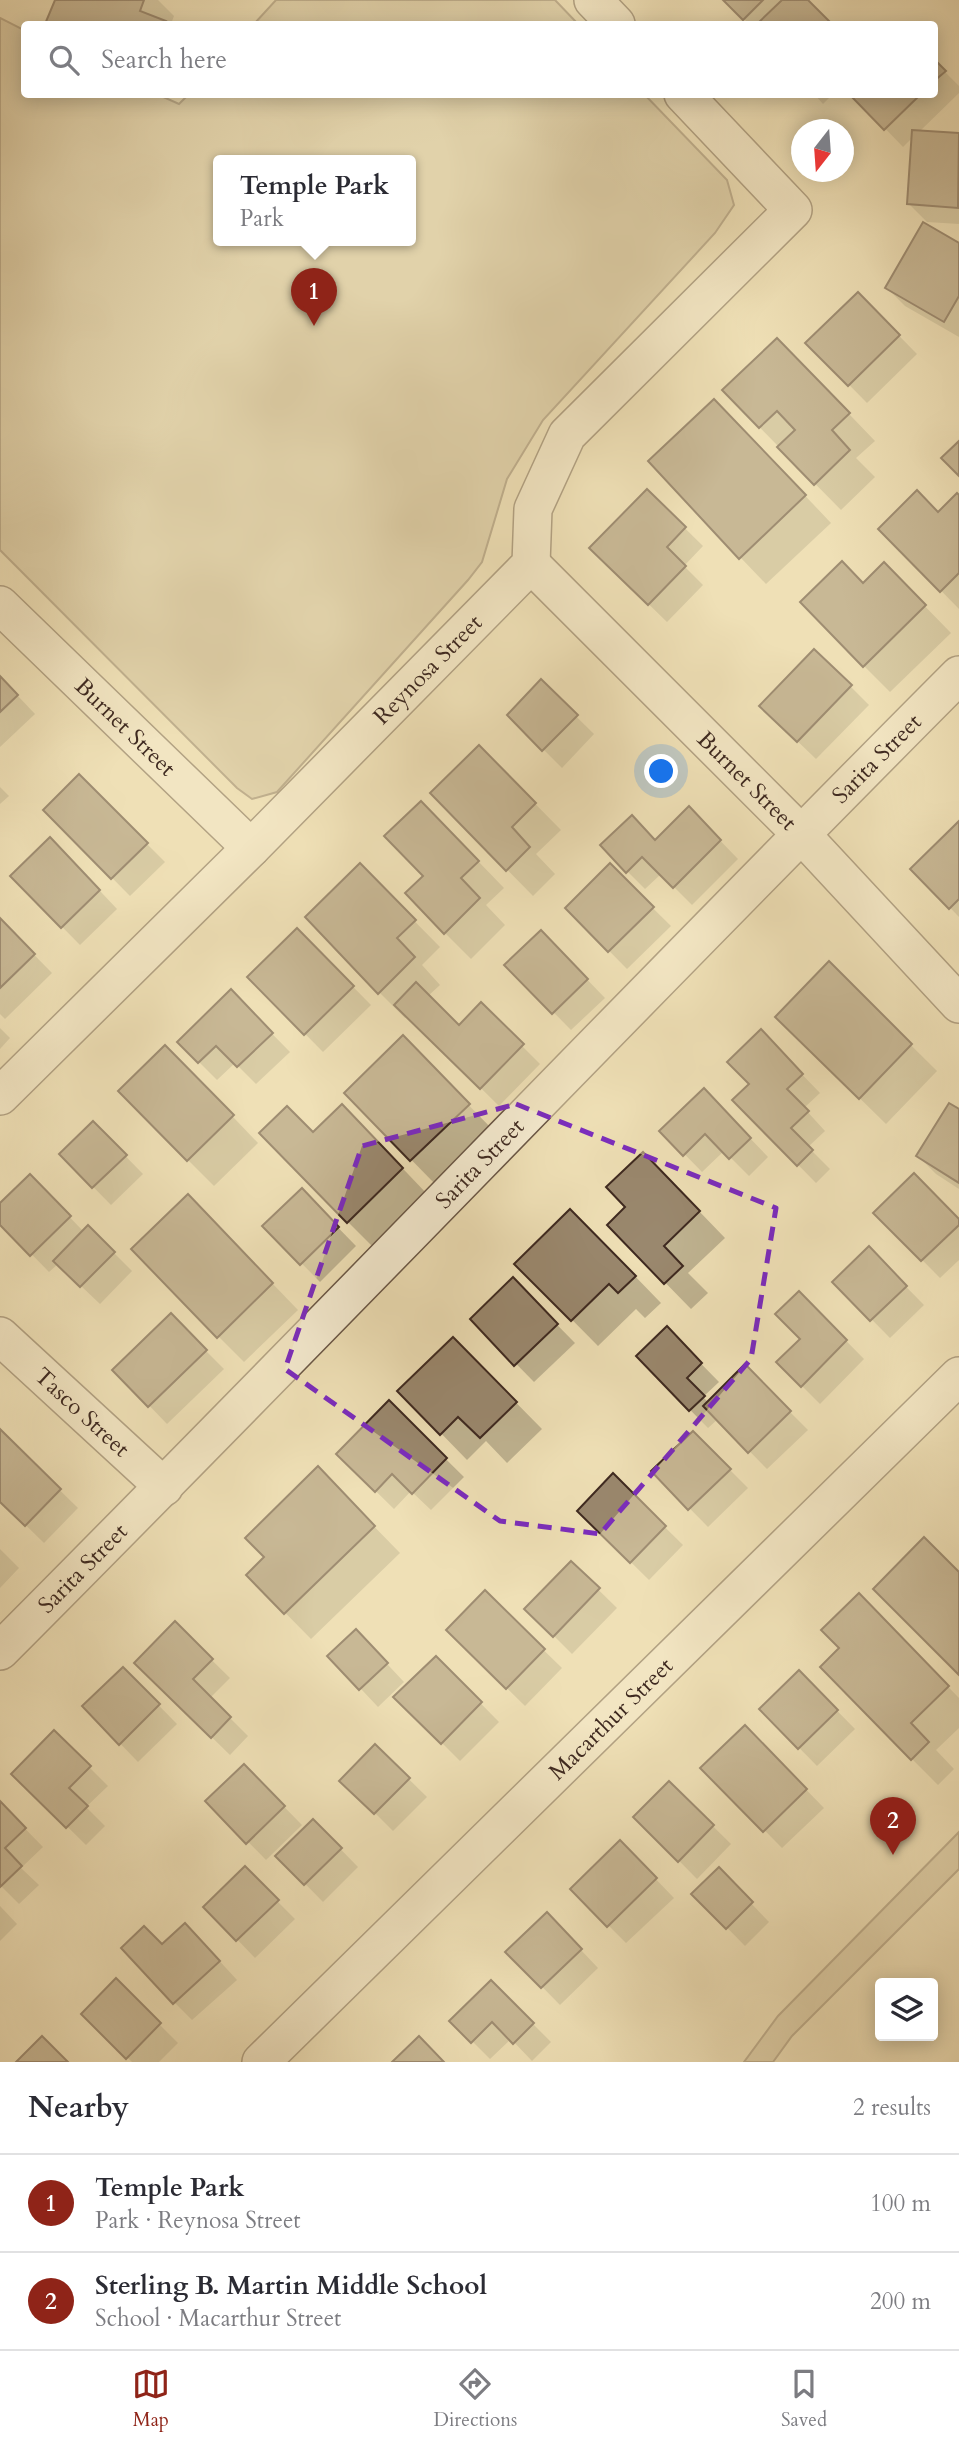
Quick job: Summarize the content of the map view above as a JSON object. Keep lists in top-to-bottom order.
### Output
{
  "streets": {
    "street": [
      "Reynosa Street",
      "Burnet Street",
      "Sarita Street",
      "Tasco Street",
      "Macarthur Street"
    ]
  },
  "crossings": [
    ["Reynosa Street", "Burnet Street"],
    ["Burnet Street", "Sarita Street"],
    ["Sarita Street", "Tasco Street"]
  ],
  "north": "bottom",
  "page": {
    "search": "Search here",
    "popup": ["Temple Park", "Park"],
    "pins": ["1", "2"],
    "heading": ["Nearby", "2 results"],
    "list": [
      {
        "mark": "1",
        "name": "Temple Park",
        "note": "Park · Reynosa Street",
        "value": "100 m"
      },
      {
        "mark": "2",
        "name": "Sterling B. Martin Middle School",
        "note": "School · Macarthur Street",
        "value": "200 m"
      }
    ],
    "nav": ["Map", "Directions", "Saved"]
  }
}
